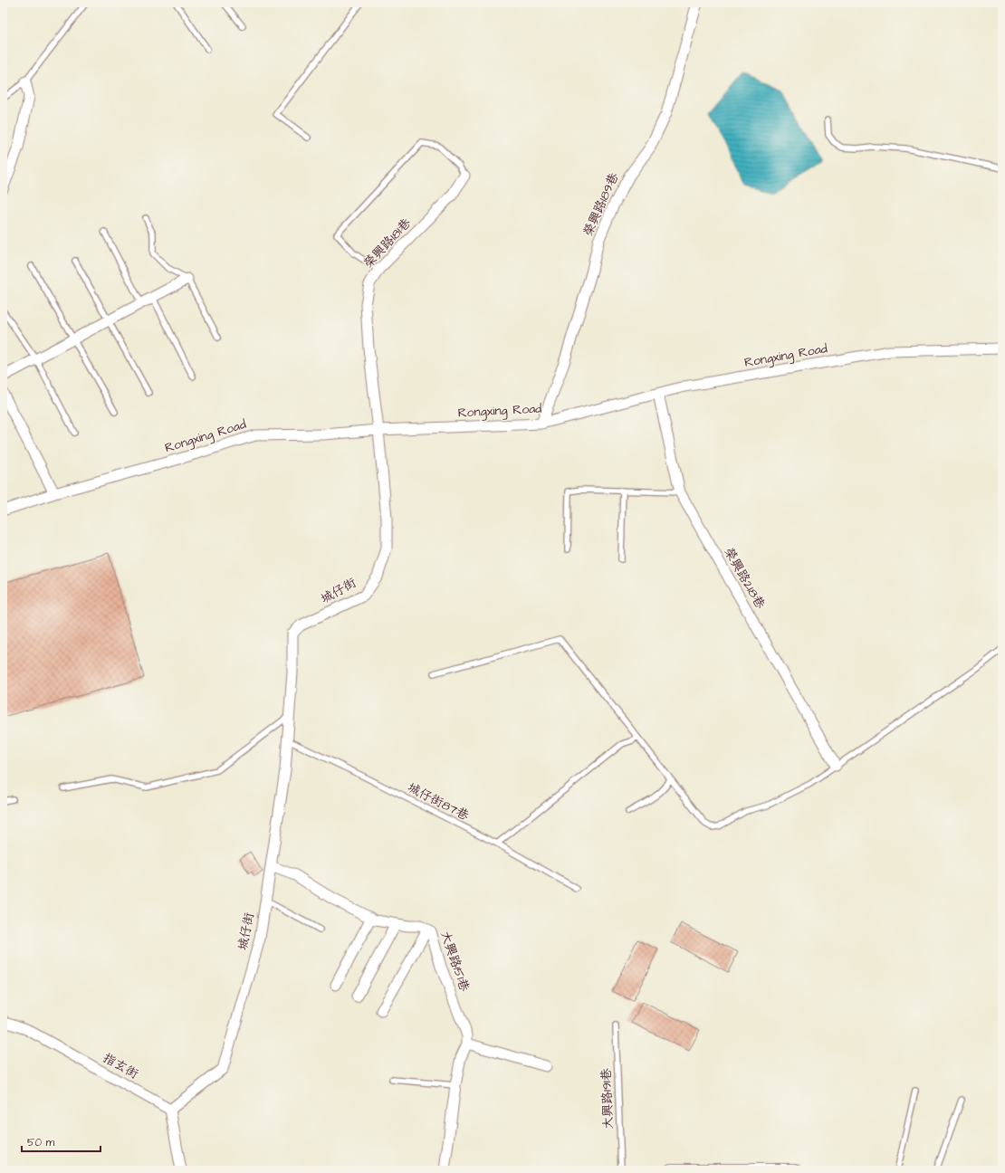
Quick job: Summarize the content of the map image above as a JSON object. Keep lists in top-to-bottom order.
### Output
{
  "streets": {
    "street": [
      "榮興路189巷",
      "榮興路181巷",
      "Rongxing Road",
      "榮興路218巷",
      "城仔街",
      "大興路151巷",
      "指玄街"
    ],
    "lane": ["城仔街87巷", "大興路191巷"]
  },
  "crossings": [
    ["榮興路189巷", "Rongxing Road"],
    ["榮興路181巷", "Rongxing Road"],
    ["榮興路181巷", "城仔街"],
    ["Rongxing Road", "榮興路218巷"],
    ["Rongxing Road", "城仔街"],
    ["城仔街", "城仔街87巷"],
    ["城仔街", "大興路151巷"],
    ["城仔街", "指玄街"]
  ],
  "scale_bar": "50 m"
}
